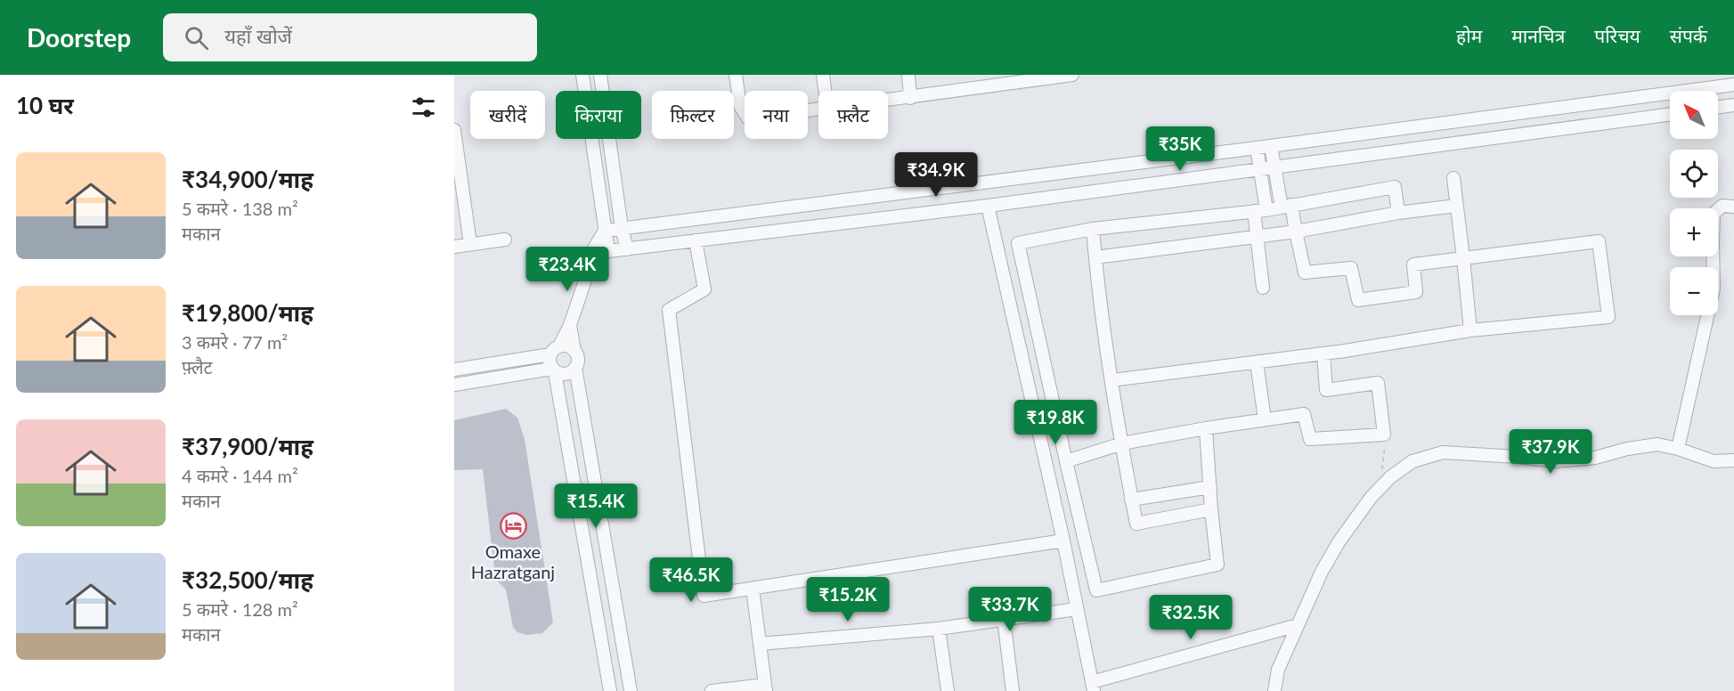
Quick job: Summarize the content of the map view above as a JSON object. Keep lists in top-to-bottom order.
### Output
{
  "places": {
    "hotel": ["Omaxe Hazratganj"]
  },
  "north": "top left",
  "page": {
    "header": "Doorstep",
    "search": "यहाँ खोजें",
    "nav": [
      "होम",
      "मानचित्र",
      "परिचय",
      "संपर्क"
    ],
    "heading": "10 घर",
    "map_buttons": ["+", "−"],
    "chip": [
      "खरीदें",
      "किराया",
      "फ़िल्टर",
      "नया",
      "फ़्लैट"
    ],
    "price": [
      "₹35K",
      "₹34.9K",
      "₹23.4K",
      "₹19.8K",
      "₹37.9K",
      "₹15.4K",
      "₹46.5K",
      "₹15.2K",
      "₹33.7K",
      "₹32.5K"
    ],
    "list": [
      {
        "name": "₹34,900/माह",
        "note": "5 कमरे · 138 m² · मकान"
      },
      {
        "name": "₹19,800/माह",
        "note": "3 कमरे · 77 m² · फ़्लैट"
      },
      {
        "name": "₹37,900/माह",
        "note": "4 कमरे · 144 m² · मकान"
      },
      {
        "name": "₹32,500/माह",
        "note": "5 कमरे · 128 m² · मकान"
      }
    ]
  }
}
